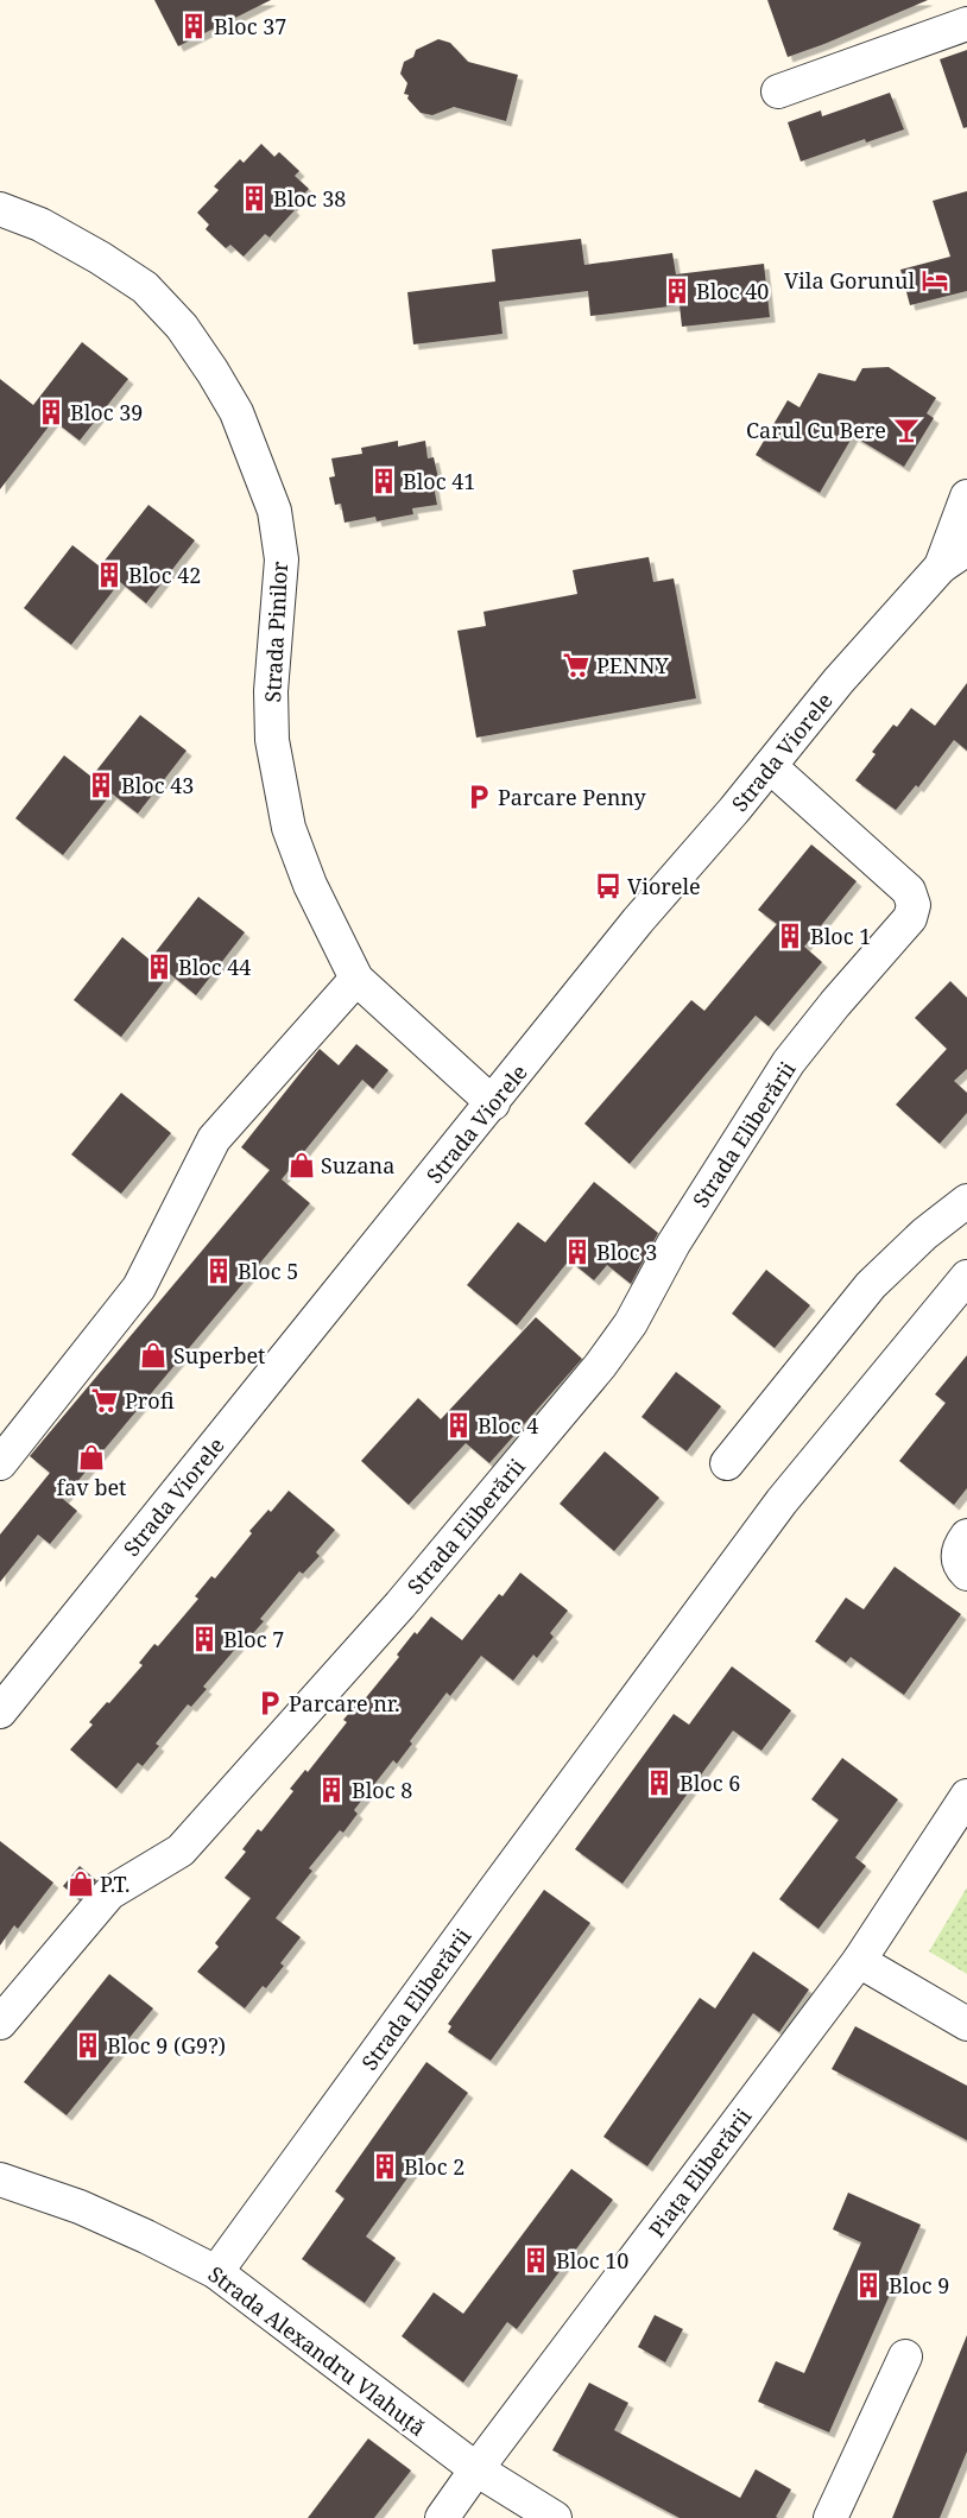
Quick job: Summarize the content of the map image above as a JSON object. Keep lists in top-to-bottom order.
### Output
{
  "streets": {
    "street": [
      "Strada Pinilor",
      "Strada Viorele",
      "Strada Eliberării",
      "Piața Eliberării",
      "Strada Alexandru Vlahuță"
    ]
  },
  "crossings": [
    ["Strada Pinilor", "Strada Viorele"],
    ["Strada Viorele", "Strada Eliberării"],
    ["Strada Eliberării", "Strada Alexandru Vlahuță"],
    ["Piața Eliberării", "Strada Alexandru Vlahuță"]
  ],
  "places": {
    "building": [
      "Bloc 37",
      "Bloc 38",
      "Bloc 40",
      "Bloc 39",
      "Bloc 41",
      "Bloc 42",
      "Bloc 43",
      "Bloc 1",
      "Bloc 44",
      "Bloc 3",
      "Bloc 5",
      "Bloc 4",
      "Bloc 7",
      "Bloc 6",
      "Bloc 8",
      "Bloc 9 (G9?)",
      "Bloc 2",
      "Bloc 10",
      "Bloc 9"
    ],
    "hotel": ["Vila Gorunul"],
    "bar": ["Carul Cu Bere"],
    "supermarket": ["PENNY", "Profi"],
    "parking": ["Parcare Penny", "Parcare nr."],
    "bus stop": ["Viorele"],
    "shop": [
      "Suzana",
      "Superbet",
      "fav bet",
      "P.T."
    ]
  }
}
